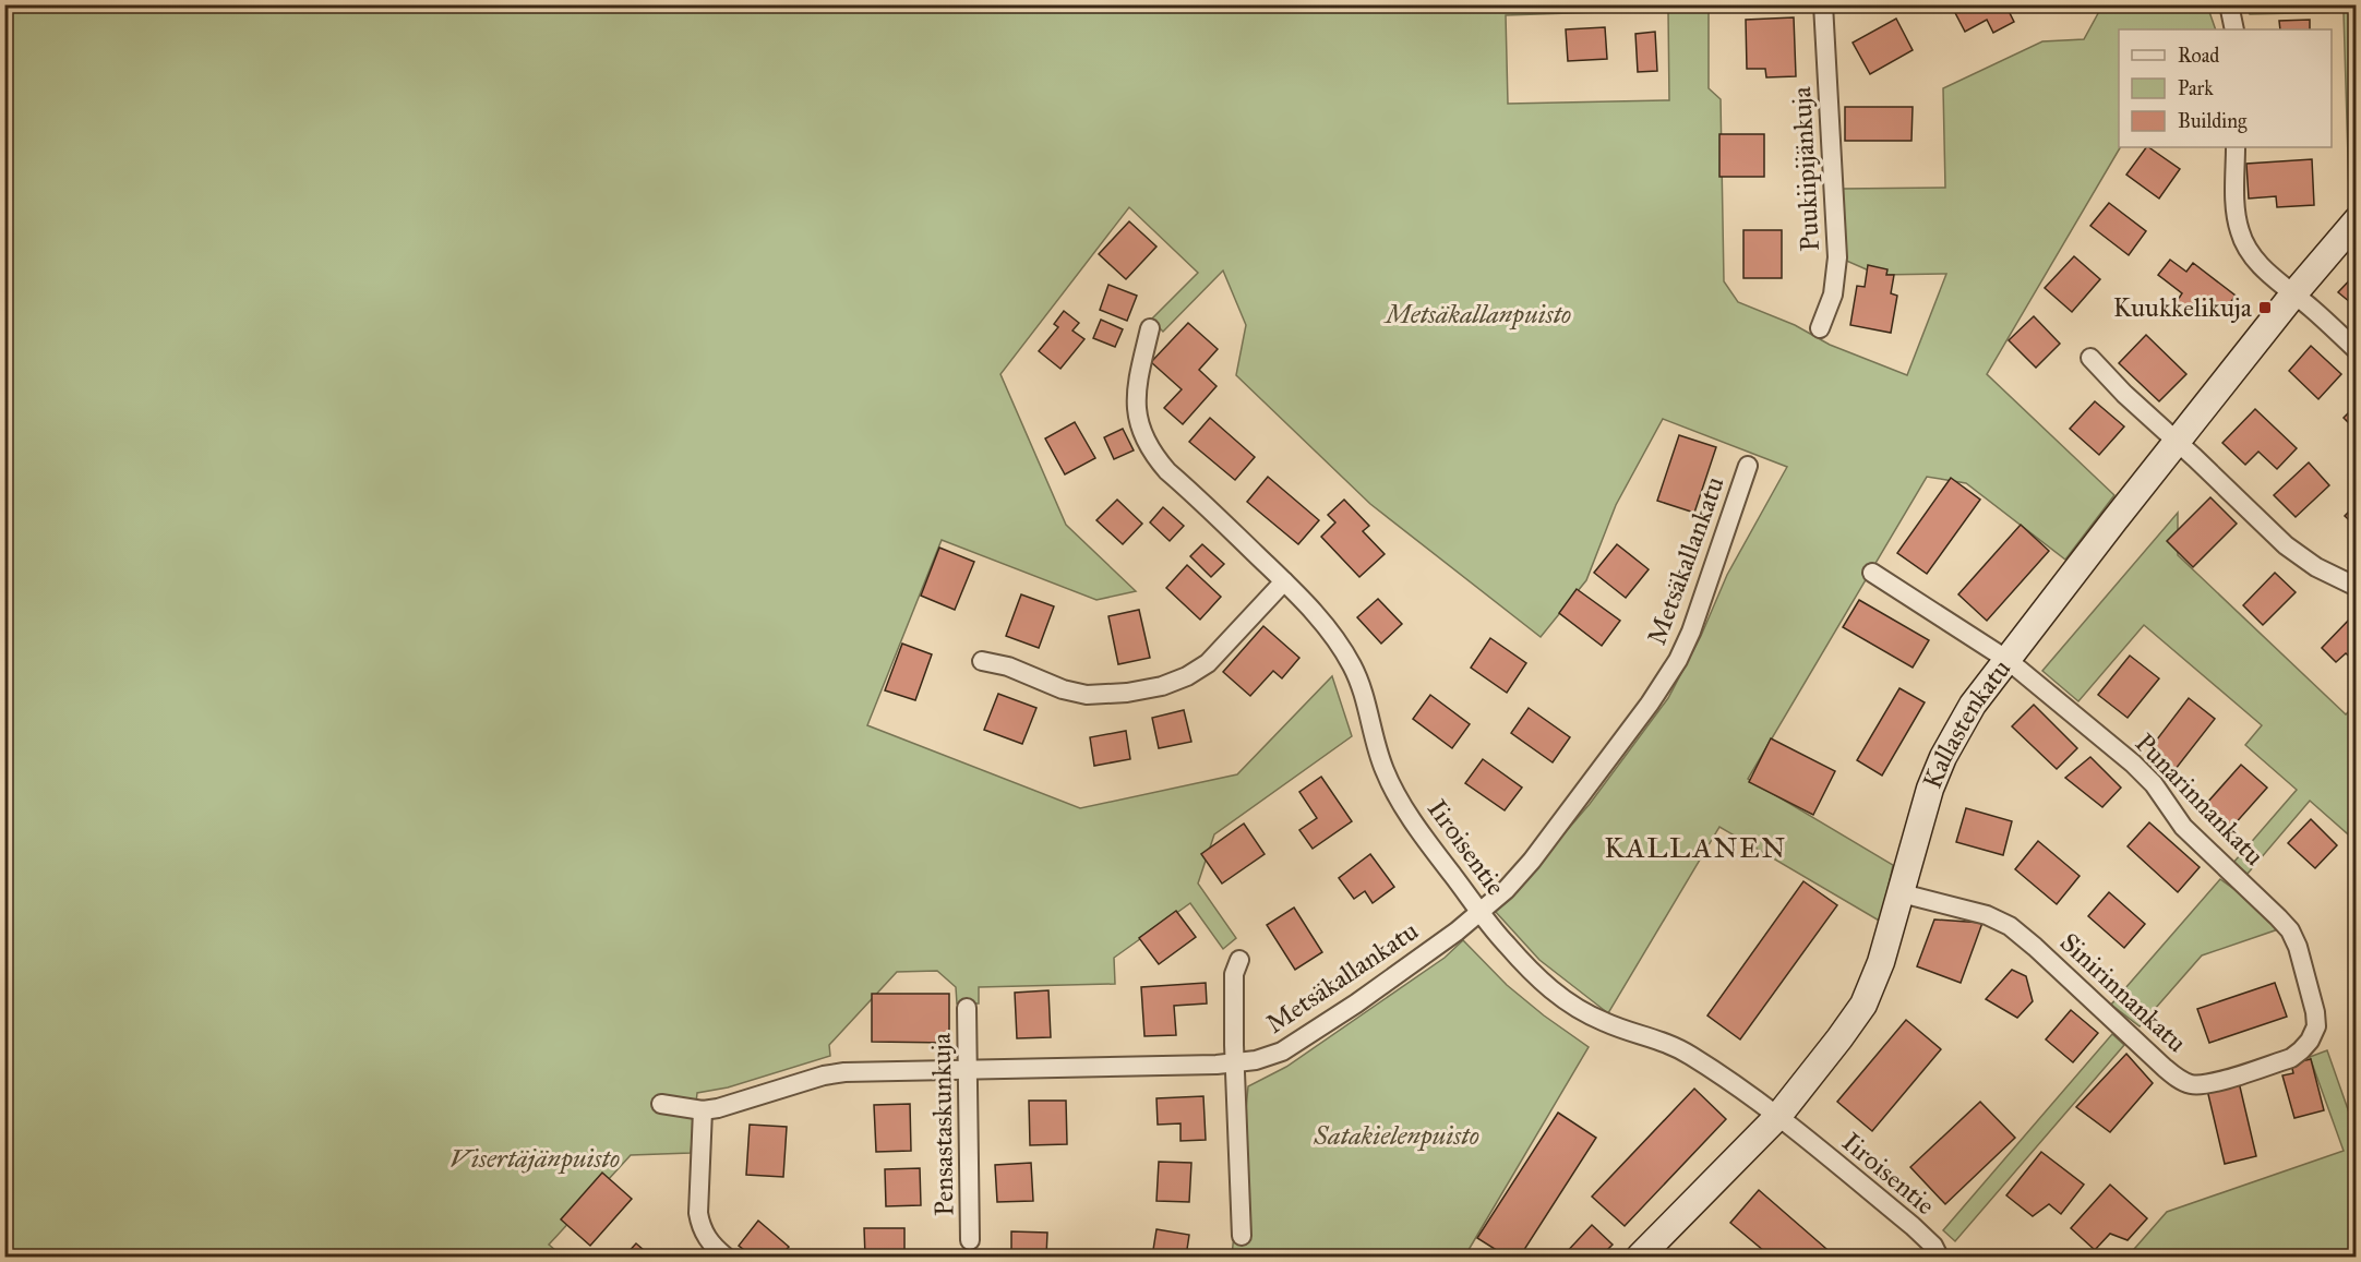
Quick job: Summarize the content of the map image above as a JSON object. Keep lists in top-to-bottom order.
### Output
{
  "streets": {
    "street": [
      "Puukiipijänkuja",
      "Metsäkallankatu",
      "Kallastenkatu",
      "Punarinnankatu",
      "Iiroisentie",
      "Sinirinnankatu",
      "Pensastaskunkuja"
    ]
  },
  "crossings": [
    ["Metsäkallankatu", "Iiroisentie"],
    ["Metsäkallankatu", "Pensastaskunkuja"],
    ["Kallastenkatu", "Punarinnankatu"],
    ["Kallastenkatu", "Iiroisentie"],
    ["Kallastenkatu", "Sinirinnankatu"],
    ["Punarinnankatu", "Sinirinnankatu"]
  ],
  "districts": ["KALLANEN"],
  "parks": ["Metsäkallanpuisto", "Satakielenpuisto", "Visertäjänpuisto"],
  "places": {
    "transit": ["Kuukkelikuja"]
  },
  "legend": ["Road", "Park", "Building"]
}
